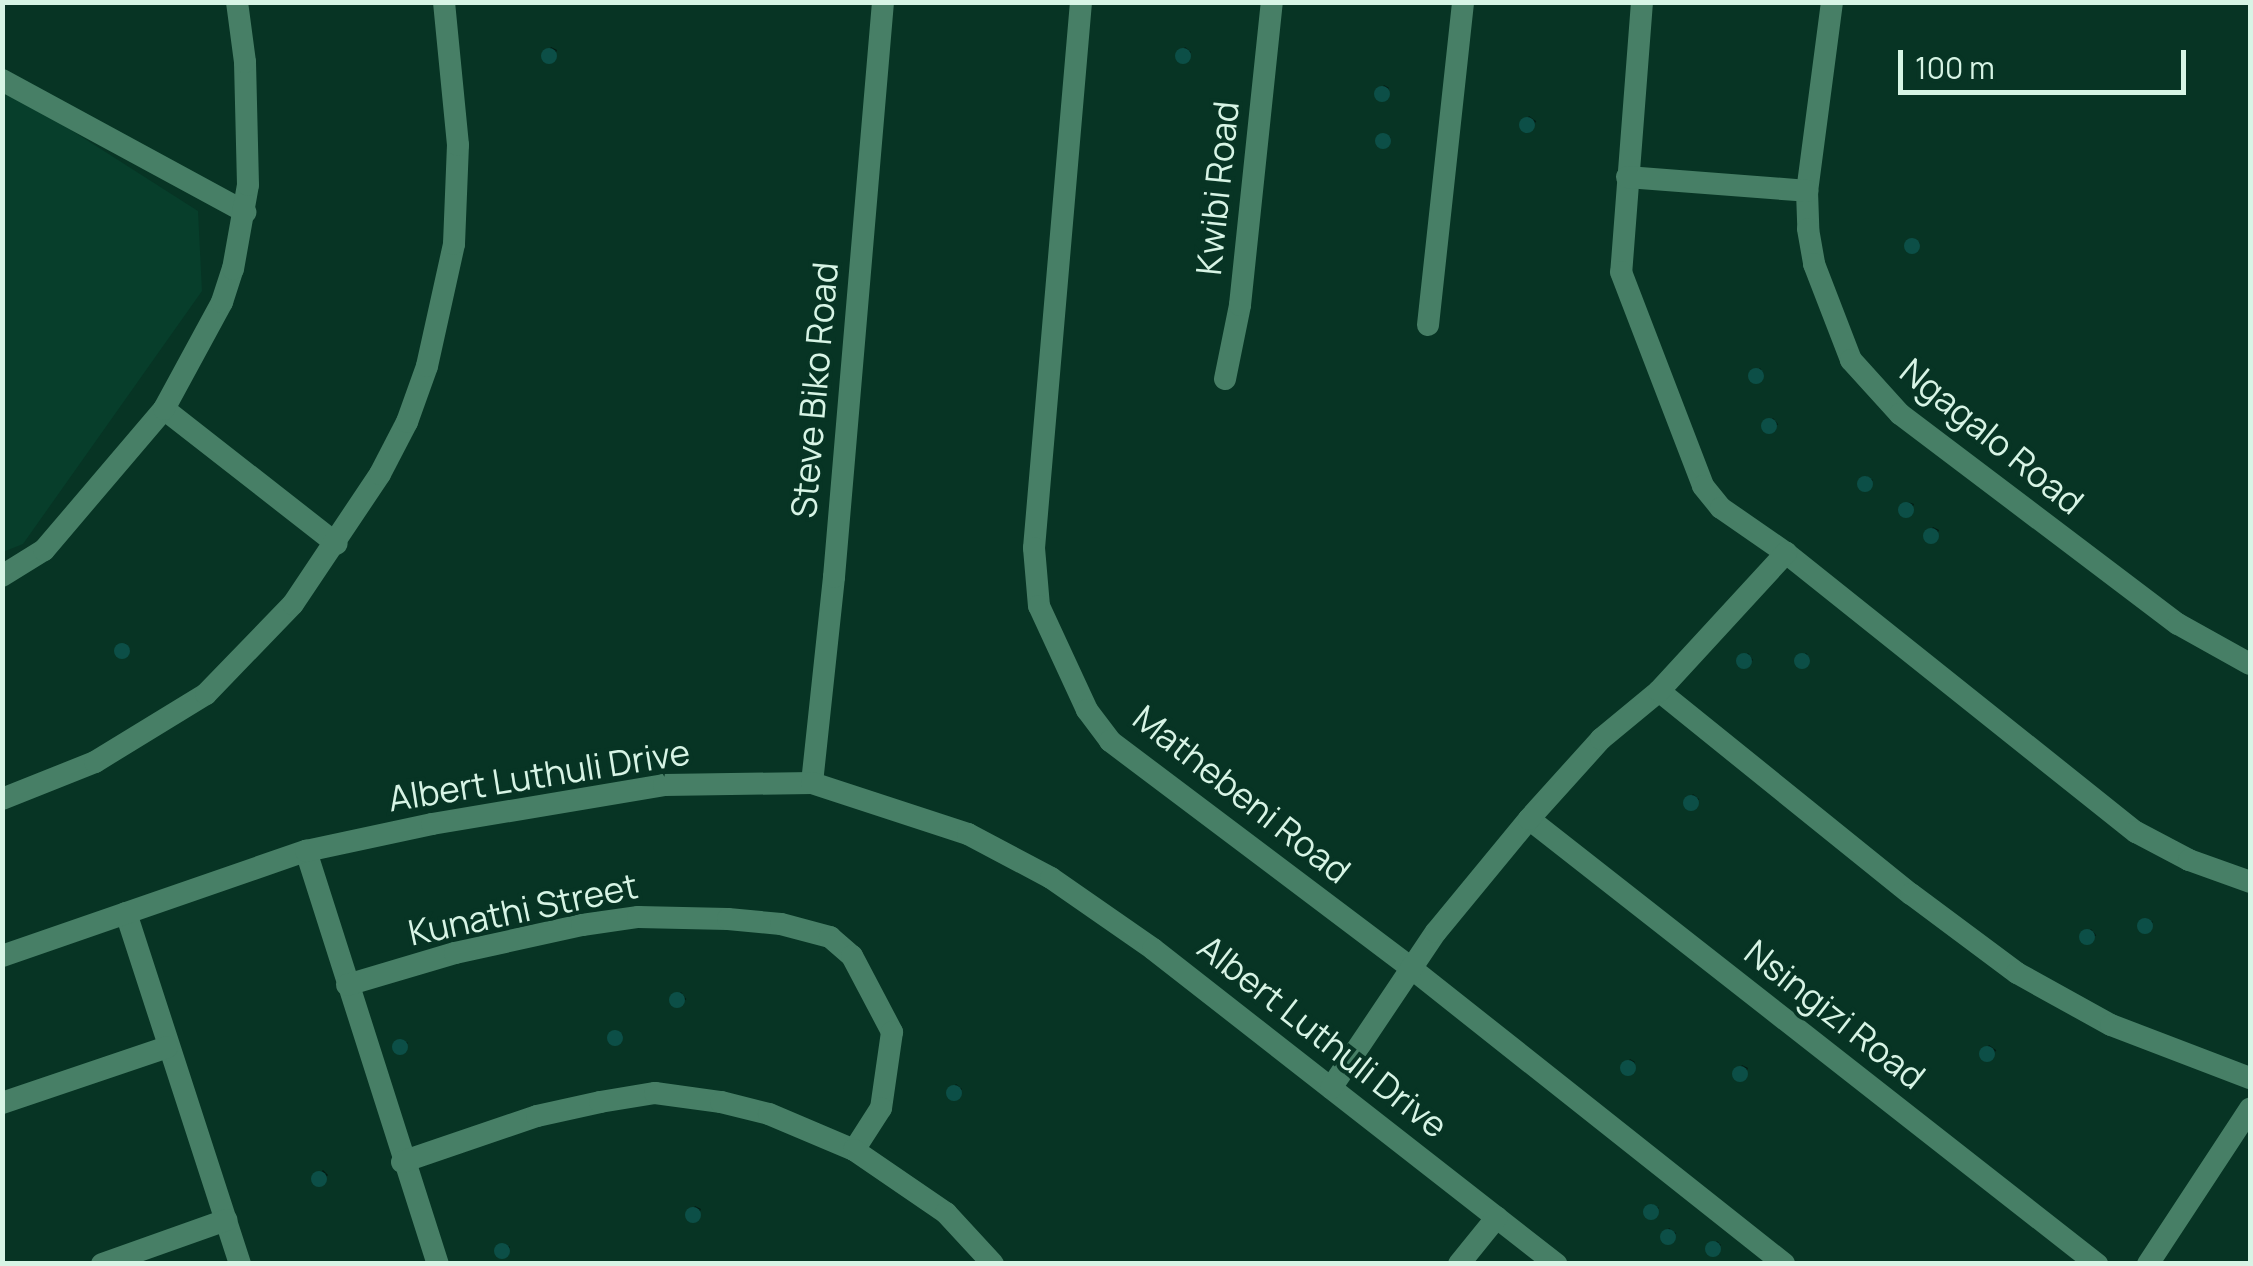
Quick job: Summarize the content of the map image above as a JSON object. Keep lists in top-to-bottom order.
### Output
{
  "streets": {
    "street": [
      "Kwibi Road",
      "Steve Biko Road",
      "Ngagalo Road",
      "Albert Luthuli Drive",
      "Mathebeni Road",
      "Kunathi Street",
      "Nsingizi Road"
    ]
  },
  "crossings": [
    ["Steve Biko Road", "Albert Luthuli Drive"]
  ],
  "scale_bar": "100 m"
}
